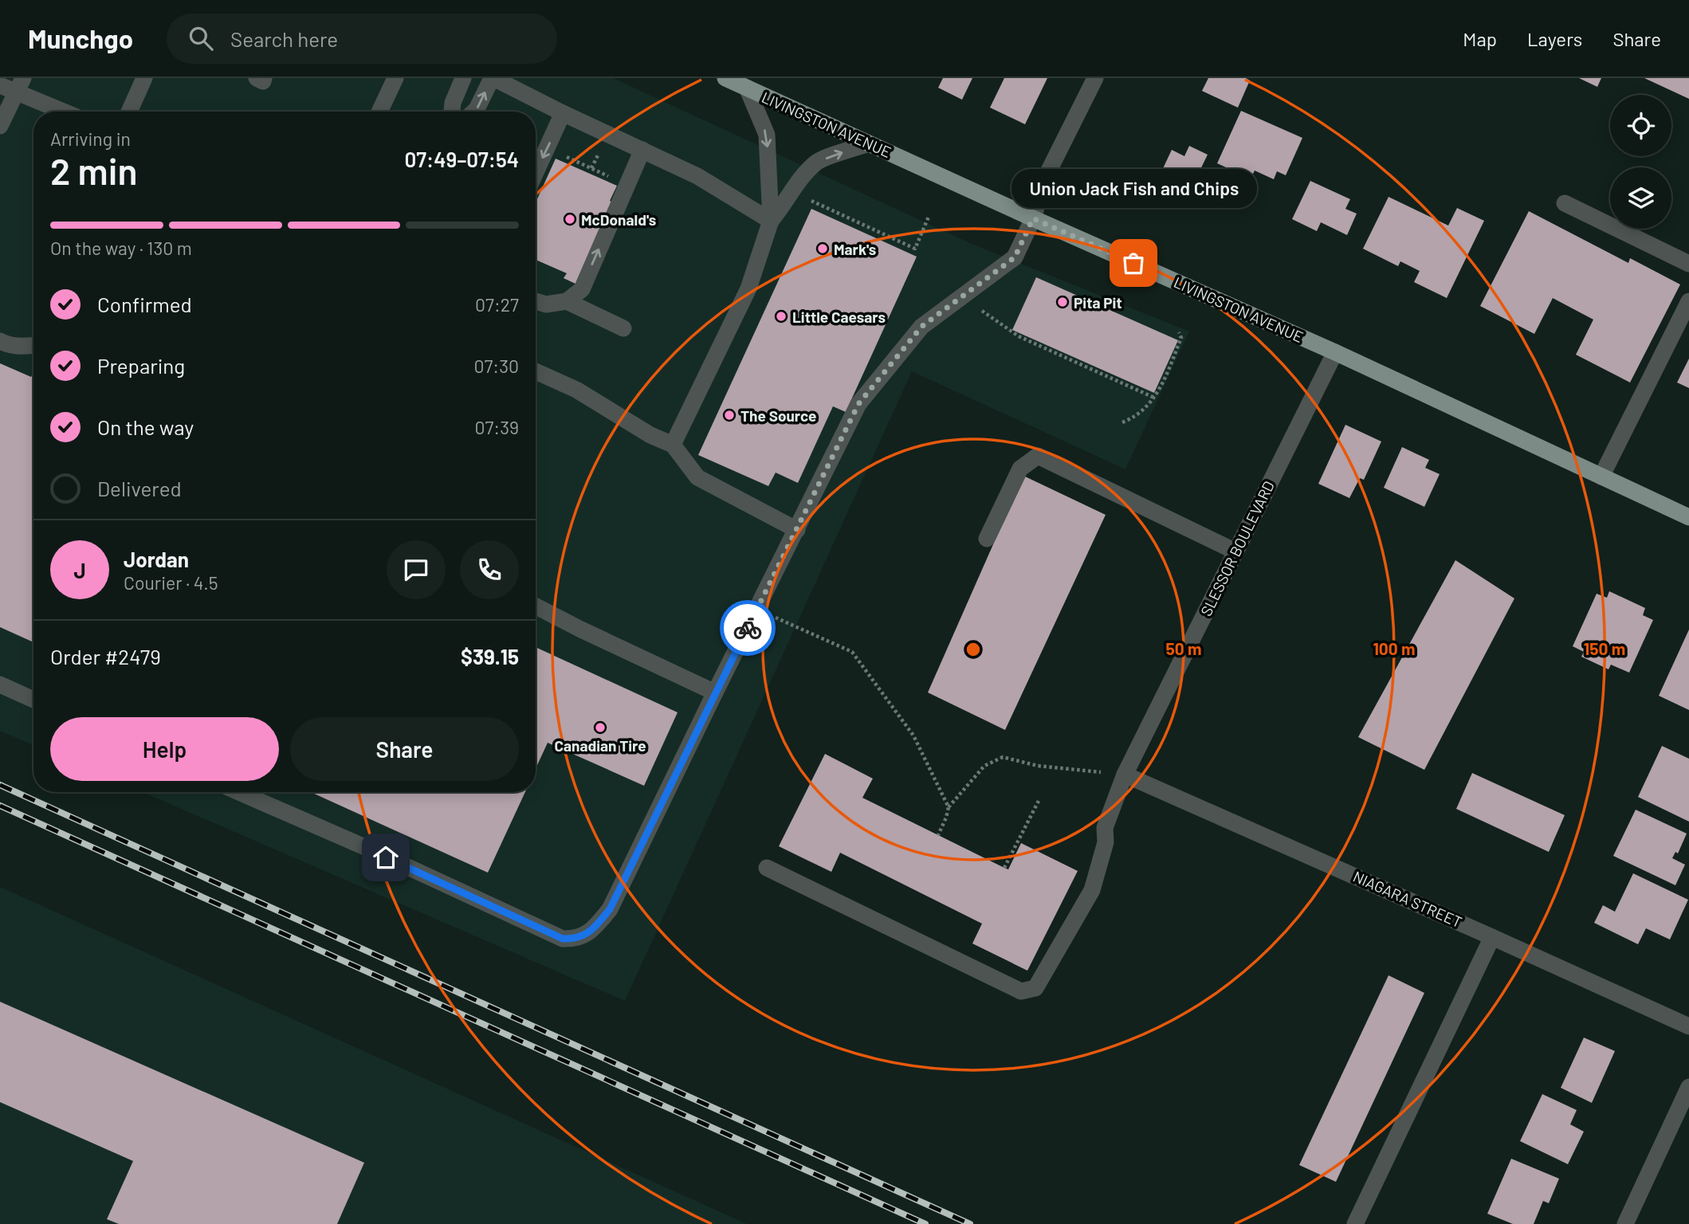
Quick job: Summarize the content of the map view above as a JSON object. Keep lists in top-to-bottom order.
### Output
{
  "streets": {
    "main road": ["LIVINGSTON AVENUE"],
    "street": ["SLESSOR BOULEVARD", "NIAGARA STREET"]
  },
  "crossings": [
    ["LIVINGSTON AVENUE", "SLESSOR BOULEVARD"],
    ["SLESSOR BOULEVARD", "NIAGARA STREET"]
  ],
  "places": [
    "McDonald's",
    "Mark's",
    "Union Jack Fish and Chips",
    "Pita Pit",
    "Little Caesars",
    "The Source",
    "Canadian Tire"
  ],
  "page": {
    "header": "Munchgo",
    "search": "Search here",
    "nav": ["Map", "Layers", "Share"],
    "heading": ["2 min", "Arriving in", "07:49–07:54"],
    "panel": [
      "Jordan",
      "Courier · 4.5",
      "Order #2479",
      "$39.15"
    ],
    "bubble": "Union Jack Fish and Chips",
    "bar": "On the way · 130 m",
    "list": [
      ["Confirmed", "07:27"],
      ["Preparing", "07:30"],
      ["On the way", "07:39"],
      "Delivered"
    ],
    "round": "J",
    "buttons": ["Help", "Share"]
  },
  "rings": ["50 m", "100 m", "150 m"]
}
